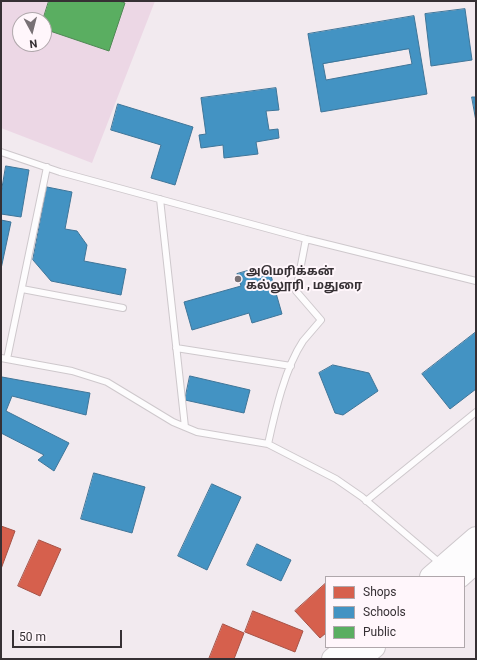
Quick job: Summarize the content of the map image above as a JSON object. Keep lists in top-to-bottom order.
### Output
{
  "places": ["அமெரிக்கன் கல்லூரி , மதுரை"],
  "legend": ["Shops", "Schools", "Public"],
  "scale_bar": "50 m",
  "north": "bottom"
}
